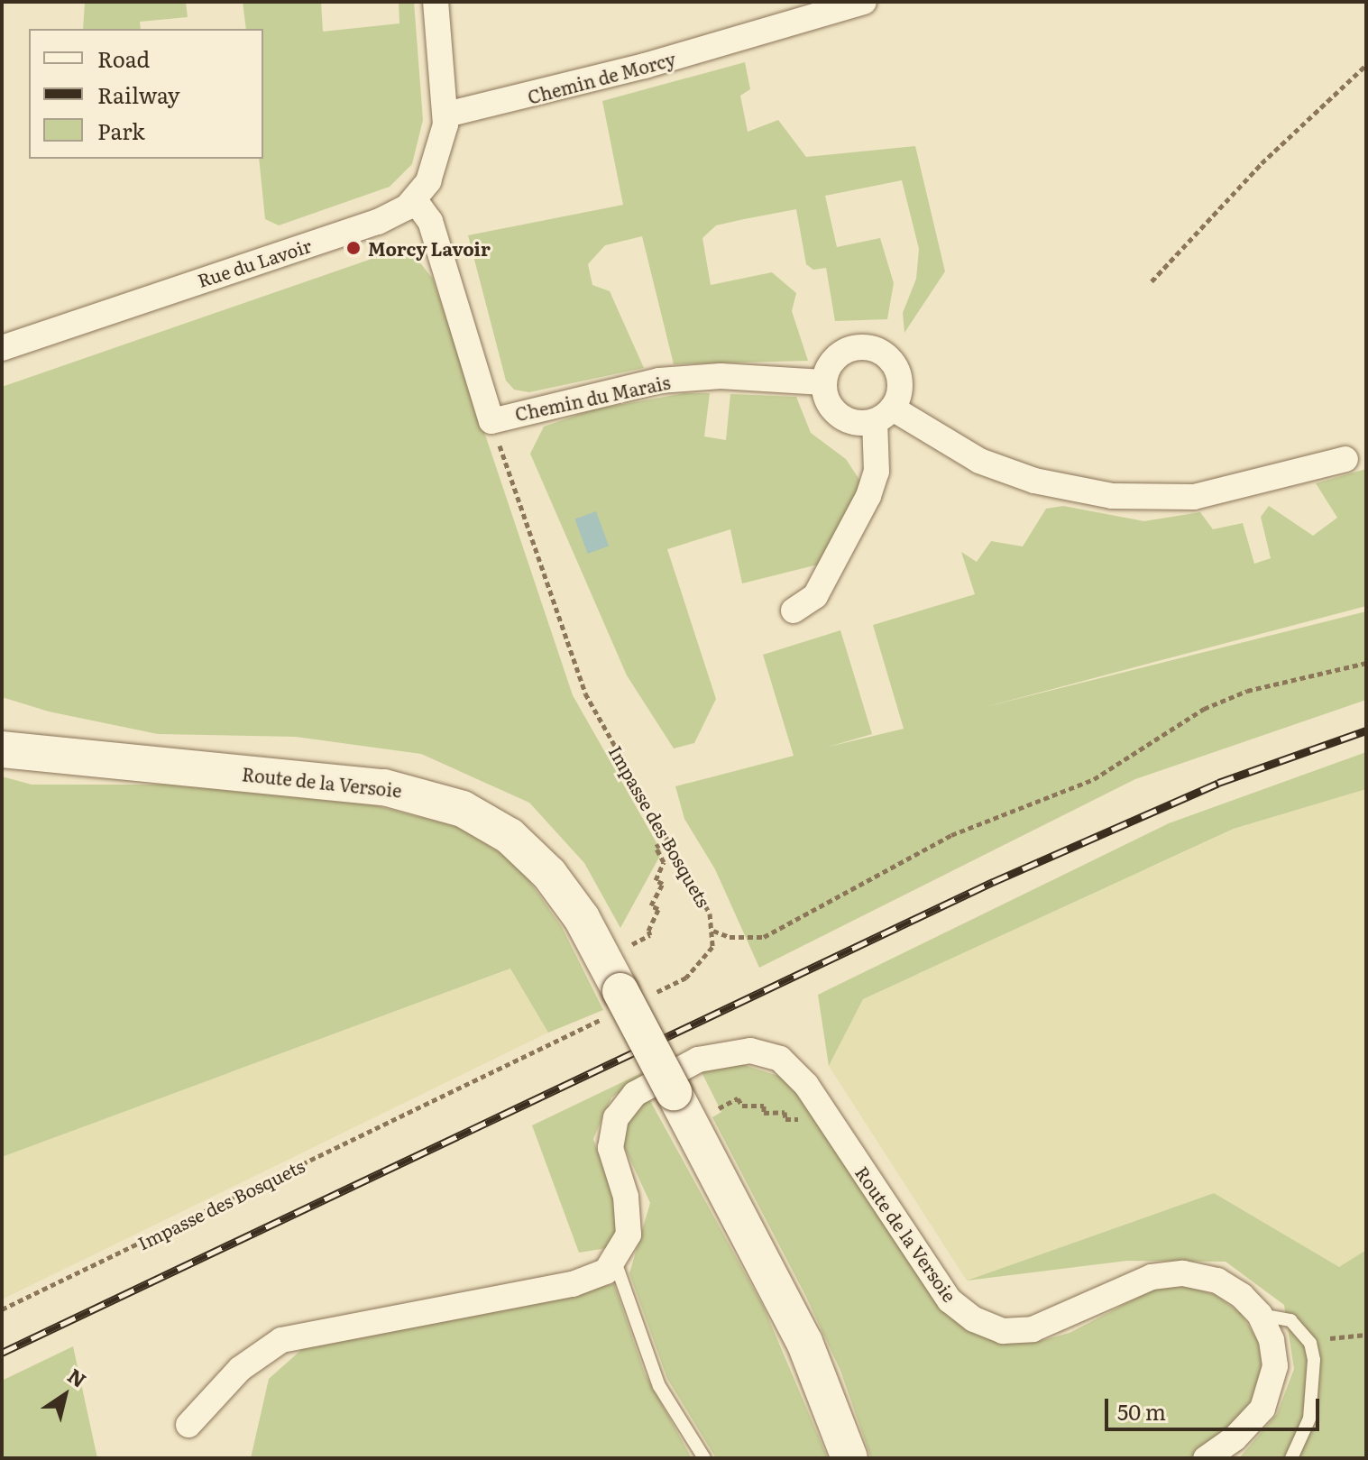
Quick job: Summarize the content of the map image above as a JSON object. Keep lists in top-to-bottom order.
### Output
{
  "streets": {
    "main road": ["Route de la Versoie"],
    "street": ["Chemin de Morcy", "Rue du Lavoir", "Chemin du Marais"],
    "path": ["Impasse des Bosquets"]
  },
  "crossings": [
    ["Chemin de Morcy", "Rue du Lavoir"],
    ["Chemin du Marais", "Impasse des Bosquets"],
    ["Route de la Versoie", "Impasse des Bosquets"]
  ],
  "places": ["Morcy Lavoir"],
  "legend": ["Road", "Railway", "Park"],
  "scale_bar": "50 m",
  "north": "top right"
}
